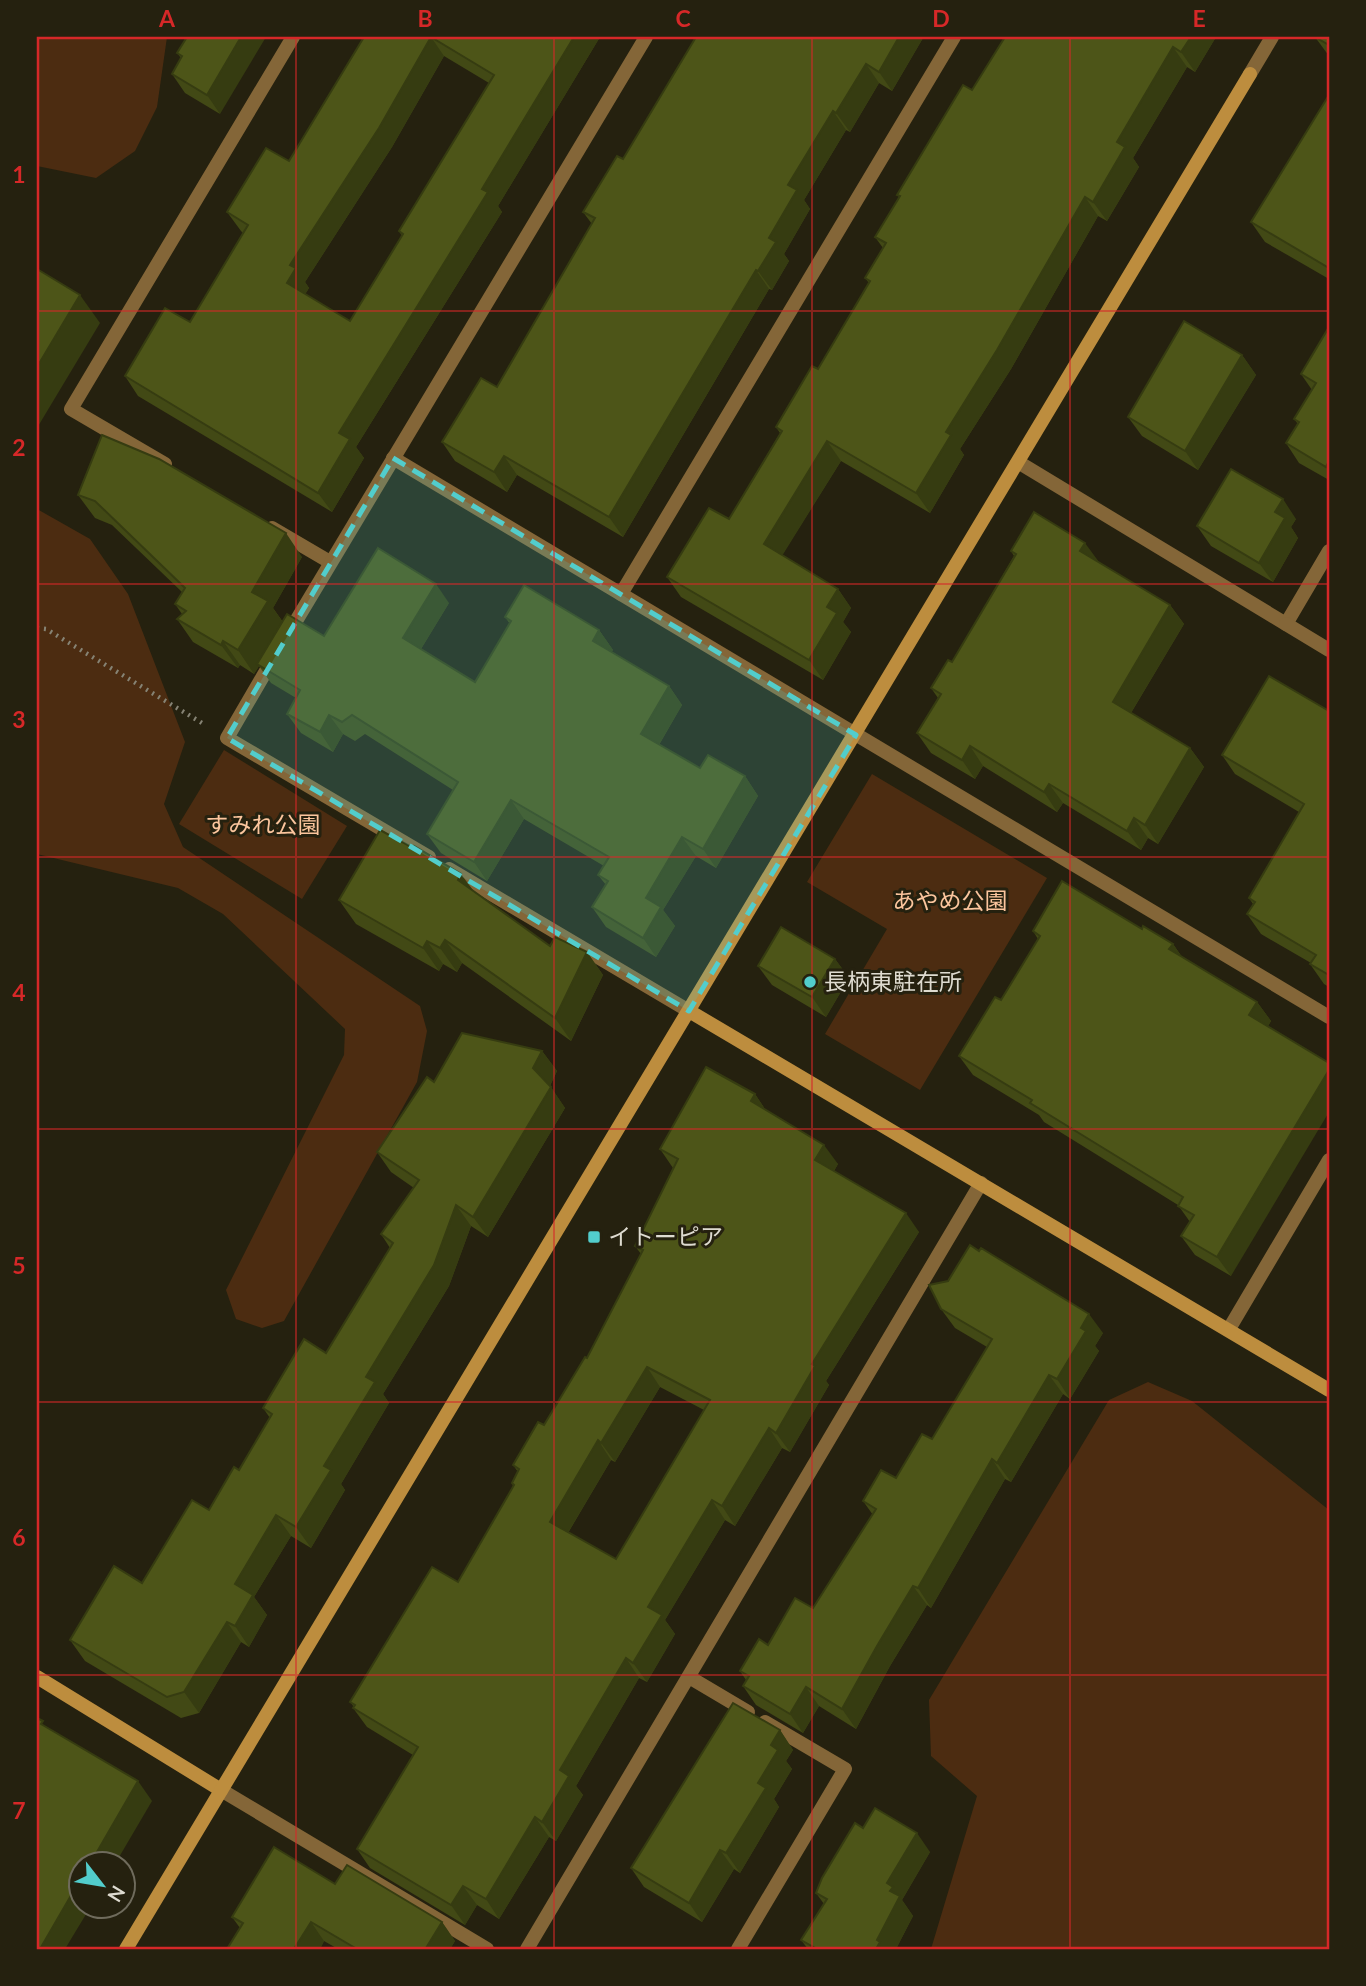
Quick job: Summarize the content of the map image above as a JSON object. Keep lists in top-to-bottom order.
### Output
{
  "parks": ["すみれ公園", "あやめ公園"],
  "places": {
    "other": ["長柄東駐在所"],
    "transit": ["イトーピア"]
  },
  "north": "bottom right",
  "grid": {
    "columns": [
      "A",
      "B",
      "C",
      "D",
      "E"
    ],
    "rows": [
      "1",
      "2",
      "3",
      "4",
      "5",
      "6",
      "7"
    ]
  }
}
